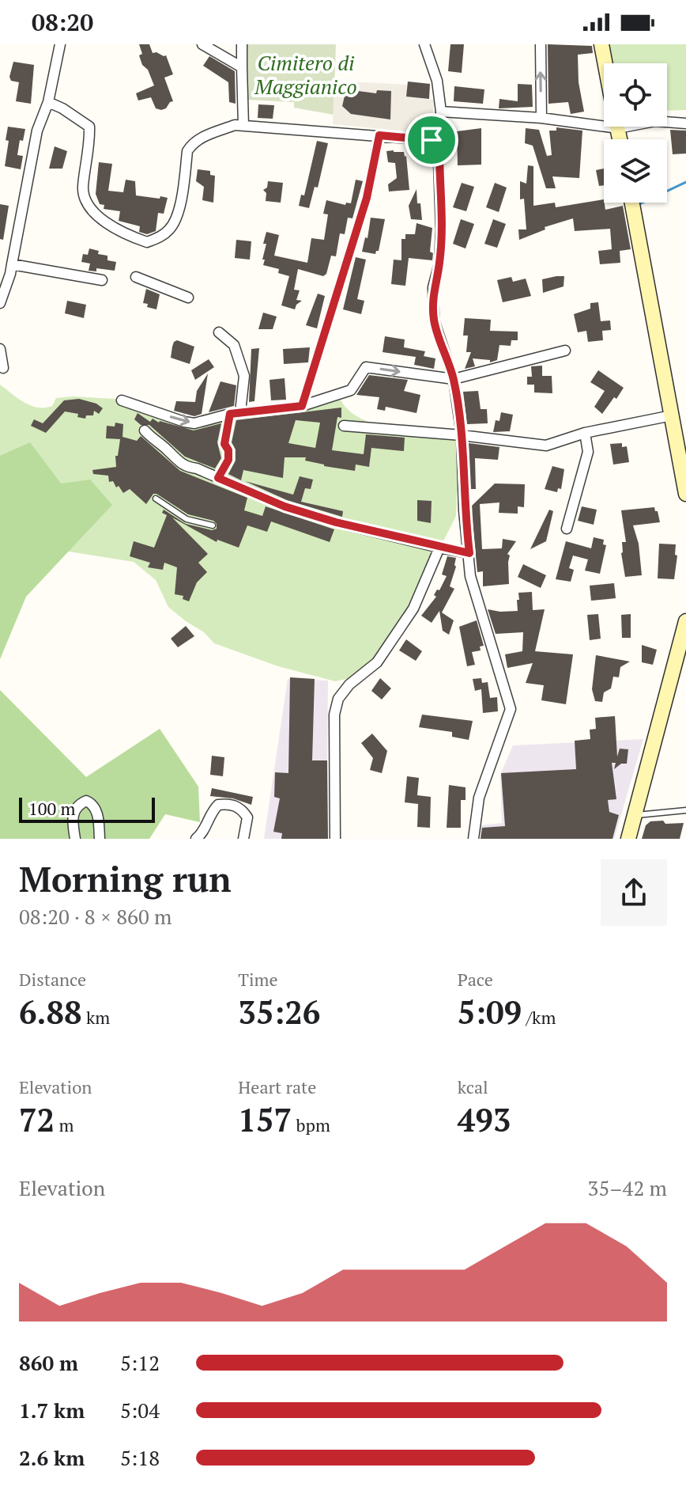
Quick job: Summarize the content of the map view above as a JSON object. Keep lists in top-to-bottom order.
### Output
{
  "parks": ["Cimitero di Maggianico"],
  "scale_bar": "100 m",
  "page": {
    "status": "08:20",
    "scale": "100 m",
    "heading": ["Morning run", "08:20 · 8 × 860 m"],
    "stats": [
      ["Distance", "6.88 km"],
      ["Time", "35:26"],
      ["Pace", "5:09 /km"],
      ["Elevation", "72 m"],
      ["Heart rate", "157 bpm"],
      ["kcal", "493"]
    ],
    "chart": ["Elevation", "35–42 m"],
    "list": [
      {
        "name": "860 m",
        "note": "5:12"
      },
      {
        "name": "1.7 km",
        "note": "5:04"
      },
      {
        "name": "2.6 km",
        "note": "5:18"
      }
    ]
  }
}
